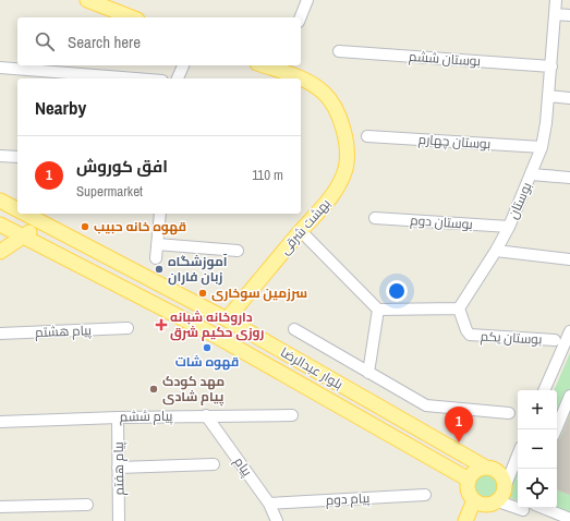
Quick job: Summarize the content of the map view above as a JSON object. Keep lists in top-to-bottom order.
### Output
{
  "streets": {
    "main road": ["بهشت شرقی", "بلوار عبدالرضا"],
    "street": [
      "بوستان ششم",
      "بوستان چهارم",
      "بوستان",
      "بوستان دوم",
      "پیام هشتم",
      "بوستان یکم",
      "پیام ششم",
      "پیام",
      "پیام هفتم",
      "پیام دوم"
    ]
  },
  "crossings": [
    ["بوستان ششم", "بوستان"],
    ["بوستان چهارم", "بوستان"],
    ["بوستان", "بوستان دوم"],
    ["بوستان", "بوستان یکم"],
    ["بهشت شرقی", "بلوار عبدالرضا"],
    ["پیام ششم", "پیام"],
    ["پیام ششم", "پیام هفتم"],
    ["پیام", "پیام دوم"]
  ],
  "places": {
    "other": [
      "قهوه خانه حبیب",
      "آموزشگاه زبان فاران",
      "سرزمین سوخاری",
      "قهوه شات",
      "مهد کودک پیام شادی"
    ],
    "health": ["داروخانه شبانه روزی حکیم شرق"]
  },
  "page": {
    "search": "Search here",
    "heading": "Nearby",
    "list": [
      {
        "mark": "1",
        "name": "افق کوروش",
        "note": "Supermarket",
        "value": "110 m"
      }
    ],
    "map_buttons": ["+", "−"],
    "pins": "1"
  }
}
